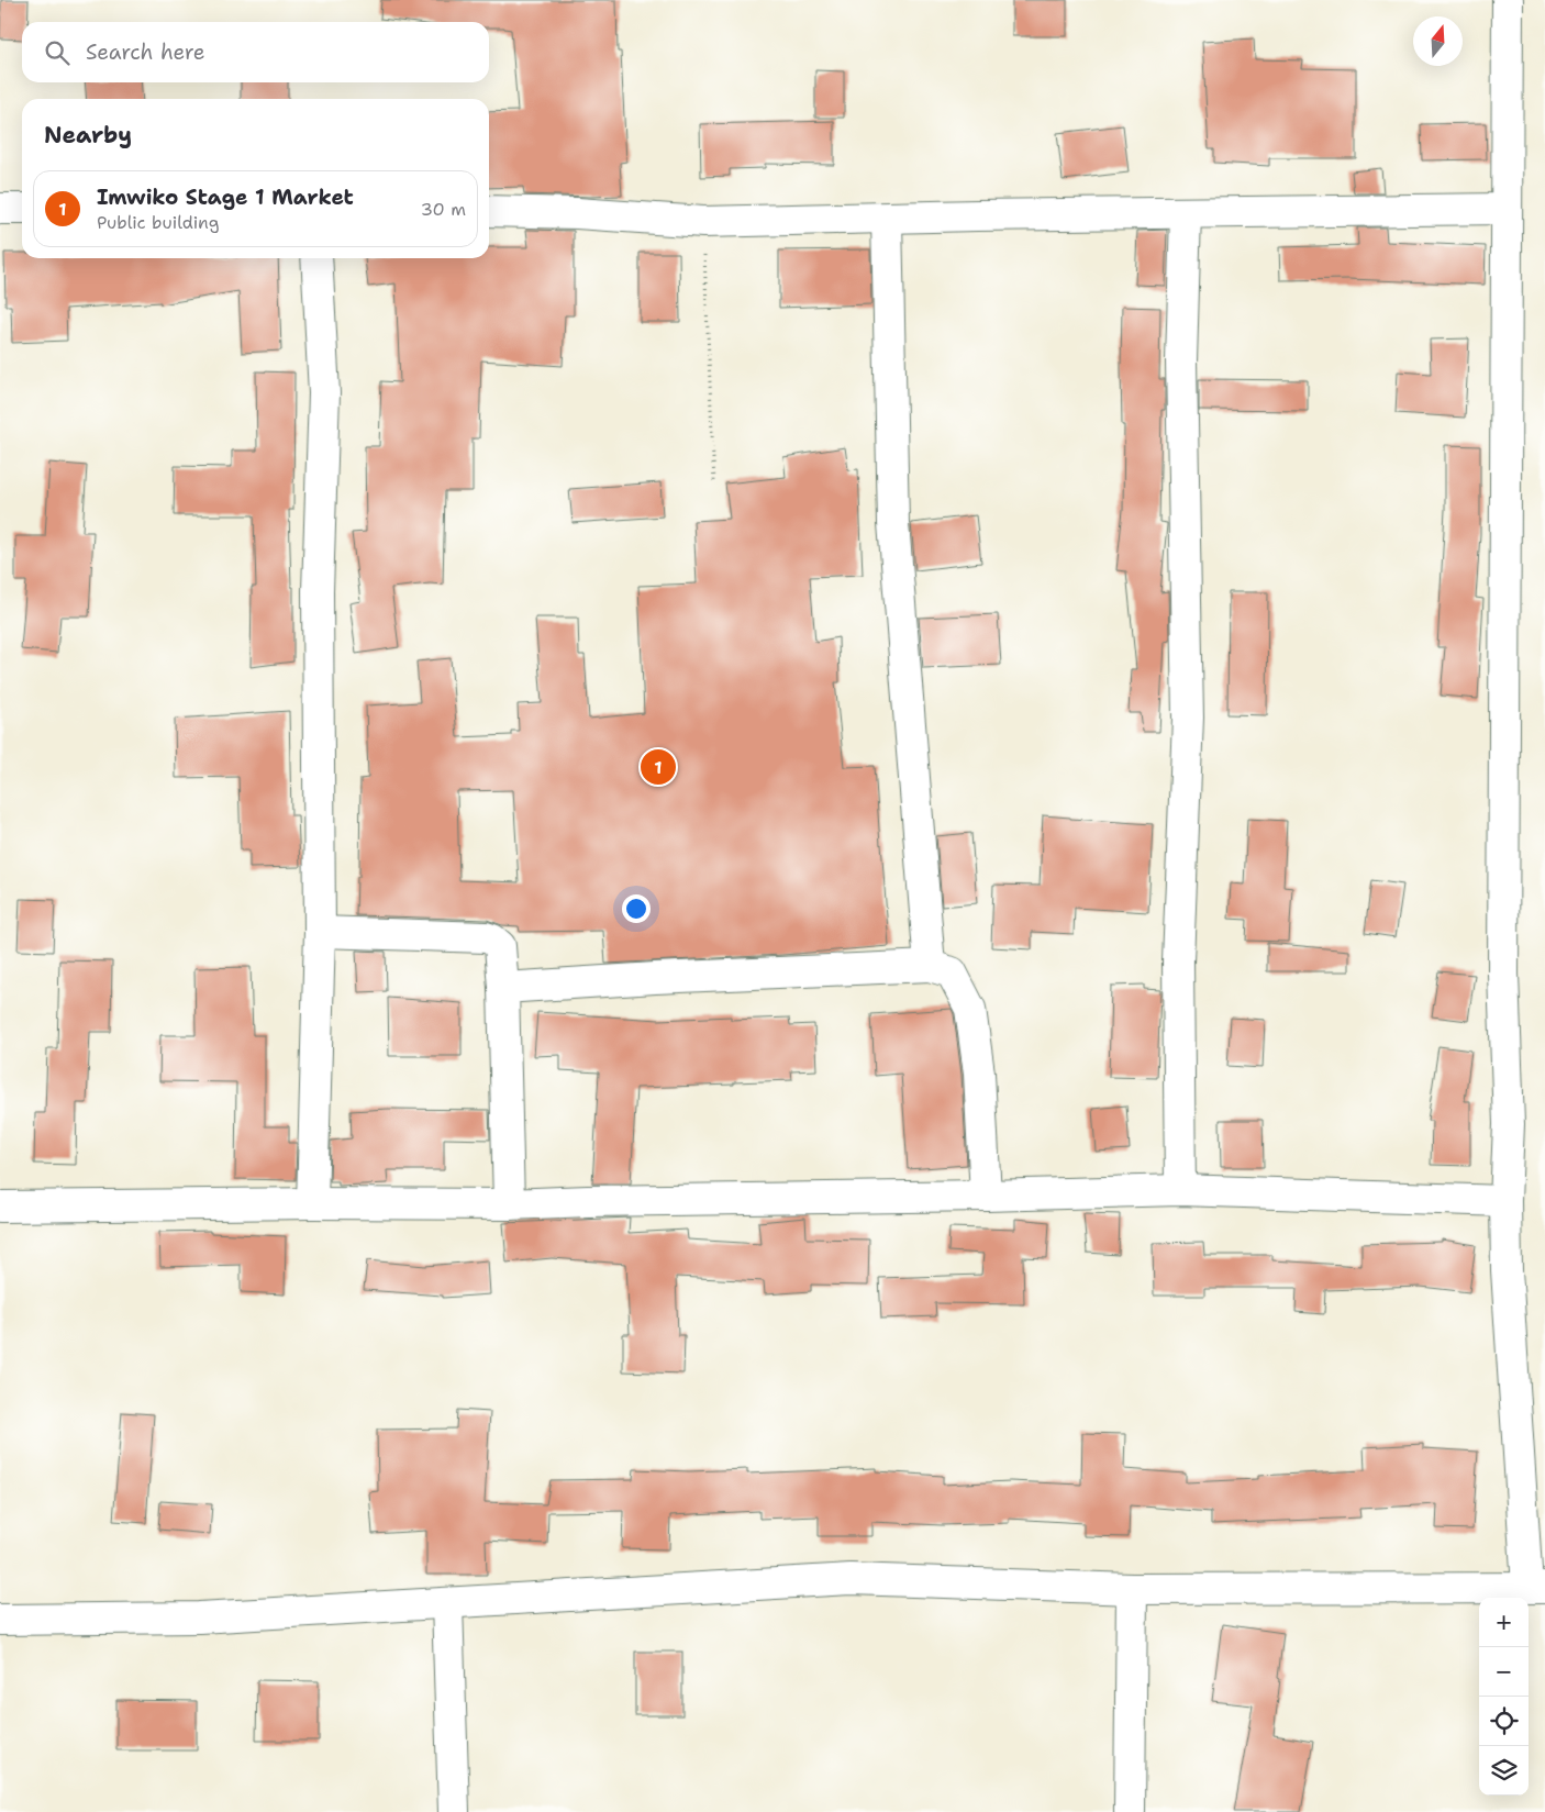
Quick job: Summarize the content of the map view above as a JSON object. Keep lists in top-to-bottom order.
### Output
{
  "north": "top",
  "page": {
    "search": "Search here",
    "heading": "Nearby",
    "list": [
      {
        "mark": "1",
        "name": "Imwiko Stage 1 Market",
        "note": "Public building",
        "value": "30 m"
      }
    ],
    "pins": "1",
    "map_buttons": ["+", "−"]
  }
}
